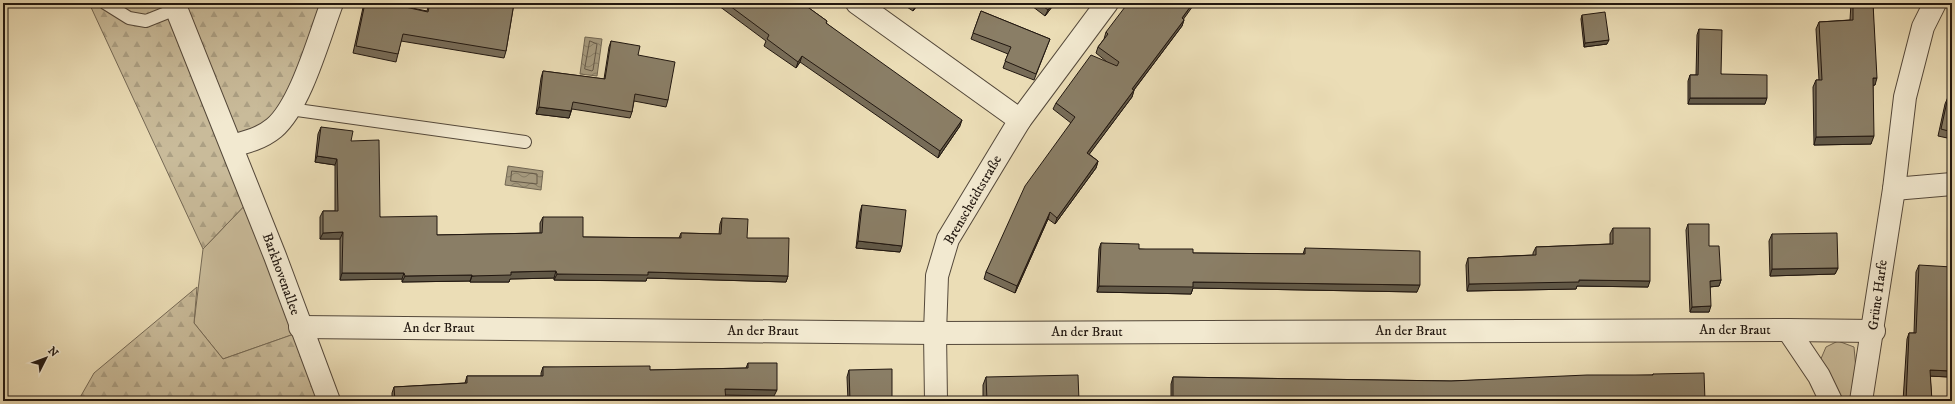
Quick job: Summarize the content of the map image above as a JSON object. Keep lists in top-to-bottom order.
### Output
{
  "streets": {
    "street": [
      "Brenscheidtstraße",
      "Barkhovenallee",
      "Grüne Harfe",
      "An der Braut"
    ]
  },
  "crossings": [
    ["Brenscheidtstraße", "An der Braut"],
    ["Barkhovenallee", "An der Braut"],
    ["Grüne Harfe", "An der Braut"]
  ],
  "north": "top right"
}
